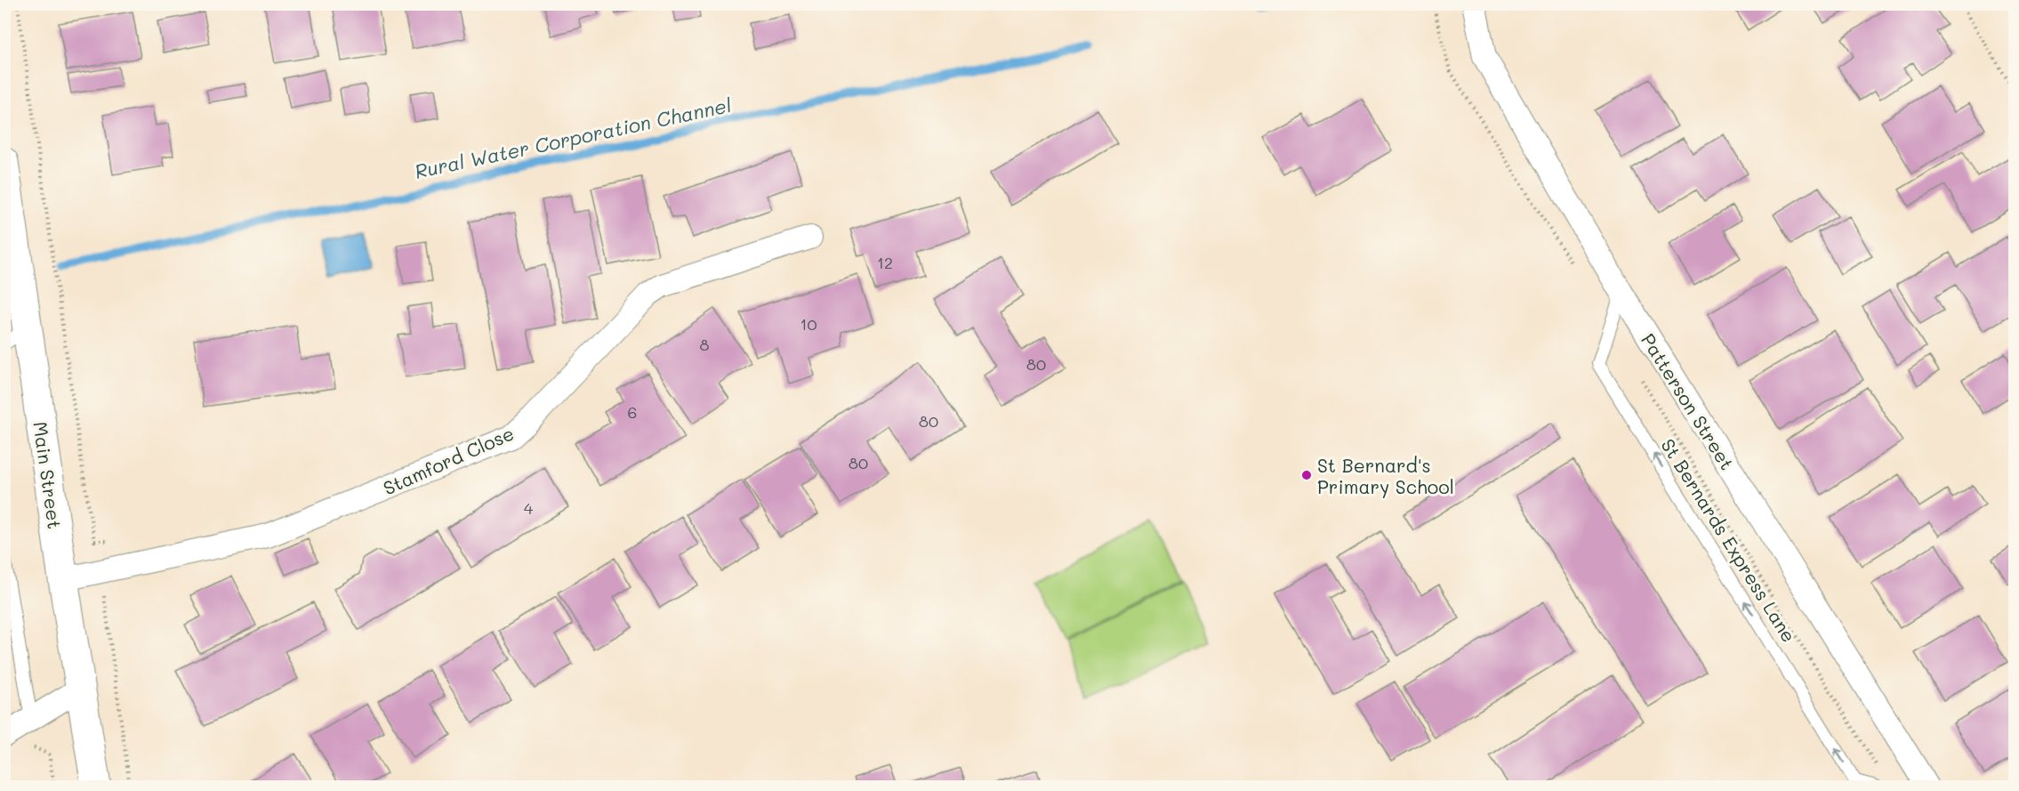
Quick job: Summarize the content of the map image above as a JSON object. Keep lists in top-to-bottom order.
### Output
{
  "streets": {
    "main road": ["Main Street"],
    "street": ["Patterson Street", "Stamford Close"],
    "lane": ["St Bernards Express Lane"]
  },
  "crossings": [
    ["Patterson Street", "St Bernards Express Lane"],
    ["Stamford Close", "Main Street"]
  ],
  "one_way": ["St Bernards Express Lane"],
  "water": ["Rural Water Corporation Channel"],
  "places": ["St Bernard's Primary School"],
  "house_numbers": [
    "12",
    "10",
    "8",
    "80",
    "6",
    "80",
    "80",
    "4"
  ]
}
